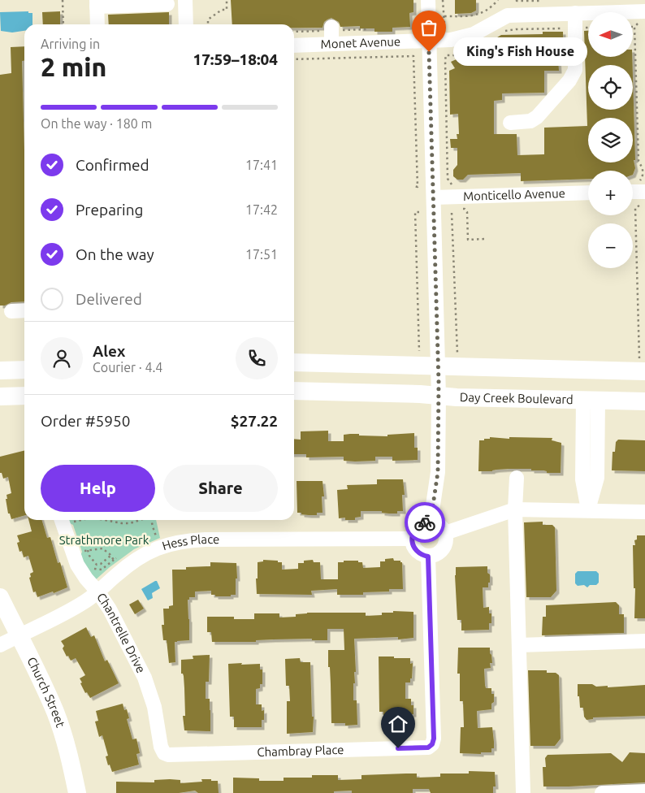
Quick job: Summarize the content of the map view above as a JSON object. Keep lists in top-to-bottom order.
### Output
{
  "streets": {
    "main road": ["Day Creek Boulevard", "Church Street"],
    "street": [
      "Monet Avenue",
      "Monticello Avenue",
      "Hess Place",
      "Chantrelle Drive",
      "Chambray Place"
    ]
  },
  "crossings": [
    ["Hess Place", "Chantrelle Drive"],
    ["Hess Place", "Church Street"],
    ["Hess Place", "Chambray Place"],
    ["Chantrelle Drive", "Chambray Place"]
  ],
  "parks": ["Strathmore Park"],
  "places": ["King's Fish House"],
  "north": "left",
  "page": {
    "map_buttons": ["+", "−"],
    "heading": ["2 min", "Arriving in", "17:59–18:04"],
    "panel": [
      "Alex",
      "Courier · 4.4",
      "Order #5950",
      "$27.22"
    ],
    "bubble": "King's Fish House",
    "bar": "On the way · 180 m",
    "list": [
      ["Confirmed", "17:41"],
      ["Preparing", "17:42"],
      ["On the way", "17:51"],
      "Delivered"
    ],
    "buttons": ["Help", "Share"]
  }
}
